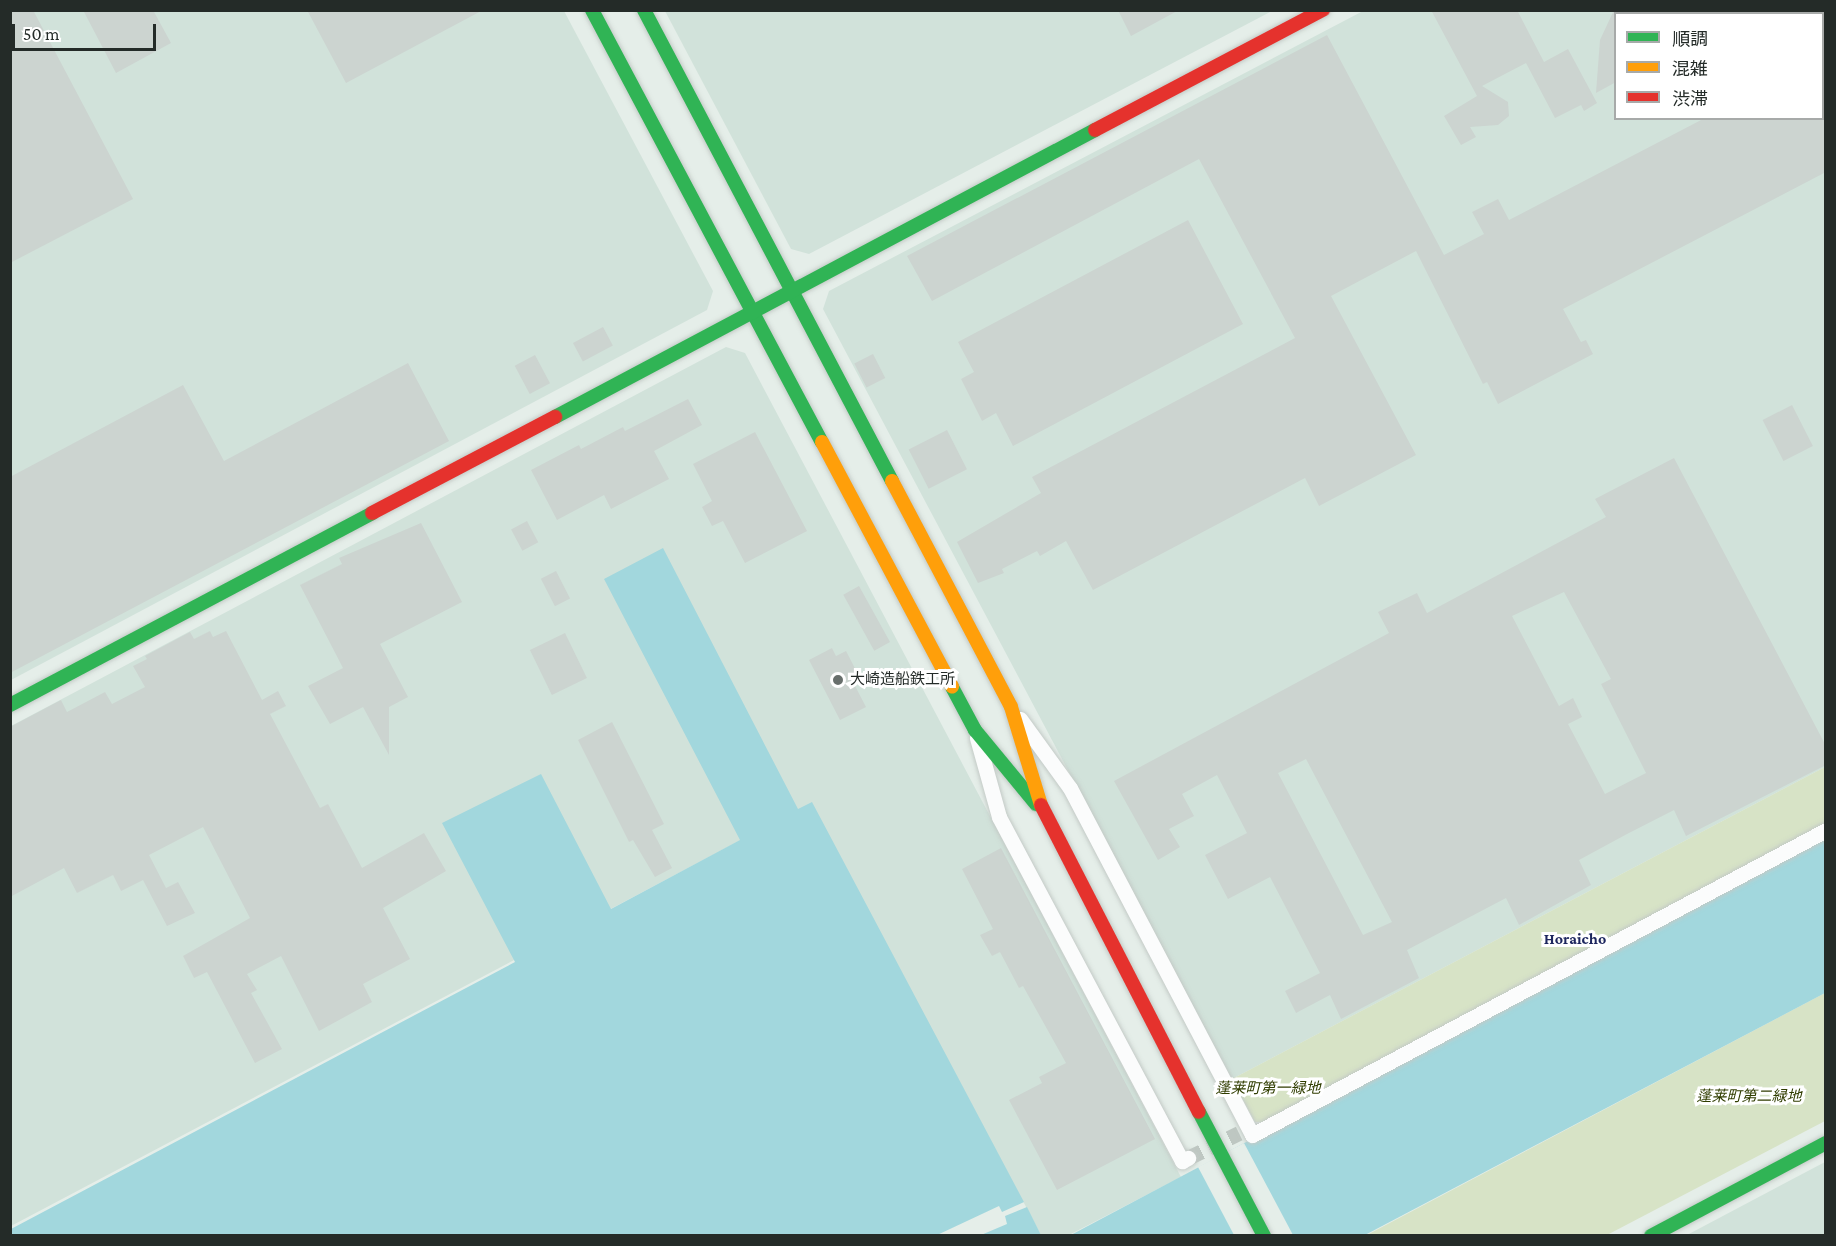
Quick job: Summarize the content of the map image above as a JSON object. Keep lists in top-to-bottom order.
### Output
{
  "districts": ["Horaicho"],
  "parks": ["蓬莱町第一緑地", "蓬莱町第二緑地"],
  "places": ["大崎造船鉄工所"],
  "legend": ["順調", "混雑", "渋滞"],
  "scale_bar": "50 m"
}
